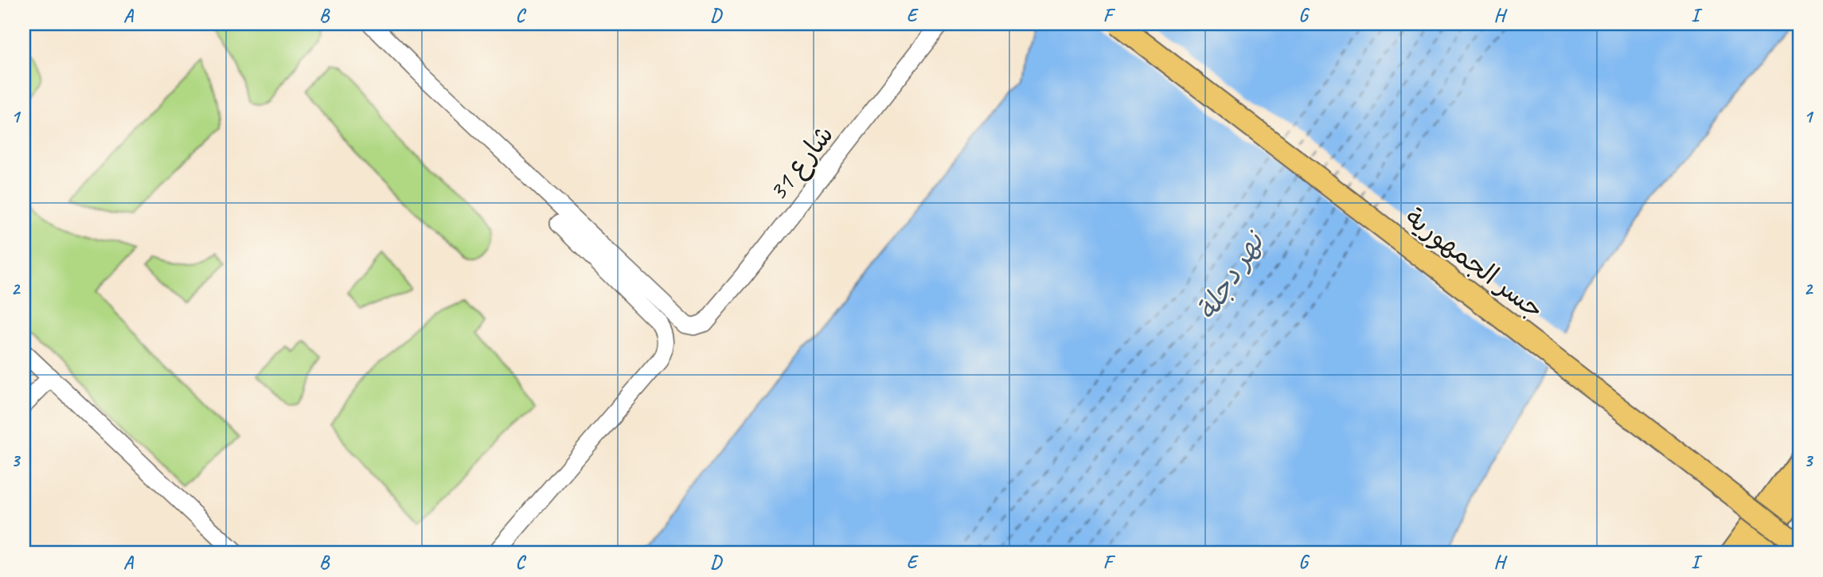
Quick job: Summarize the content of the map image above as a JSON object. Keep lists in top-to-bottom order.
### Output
{
  "streets": {
    "main road": ["جسر الجمهورية"],
    "street": ["شارع 31"]
  },
  "water": ["نهر دجلة"],
  "grid": {
    "columns": [
      "A",
      "B",
      "C",
      "D",
      "E",
      "F",
      "G",
      "H",
      "I"
    ],
    "rows": ["1", "2", "3"]
  }
}
